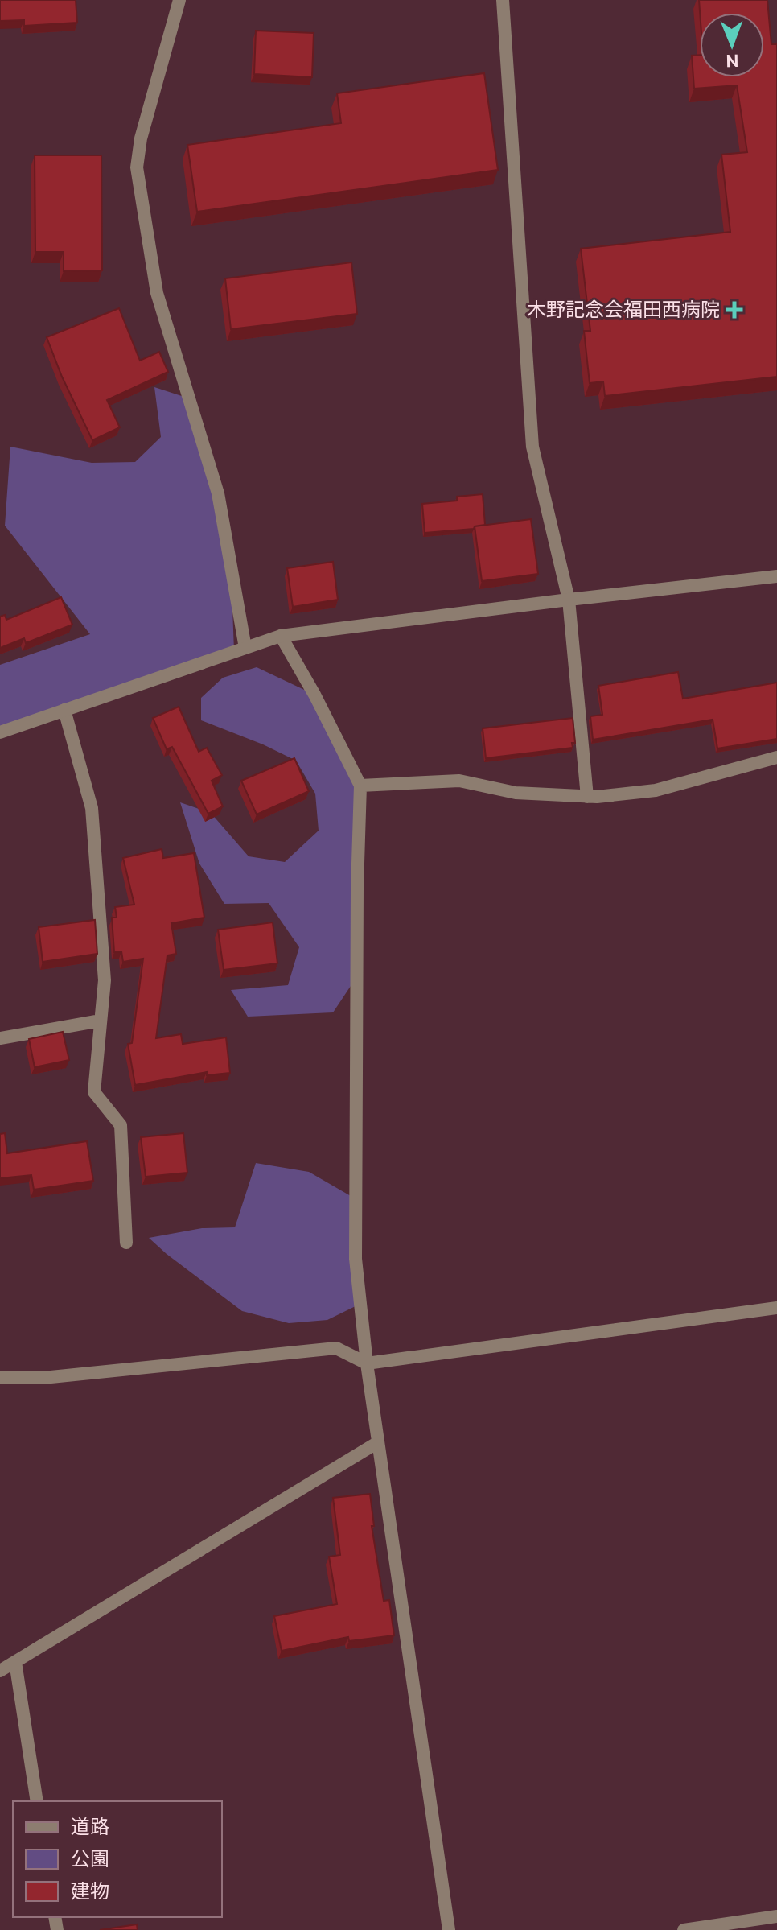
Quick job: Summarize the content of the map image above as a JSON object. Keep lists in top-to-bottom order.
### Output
{
  "places": {
    "health": ["木野記念会福田西病院"]
  },
  "legend": ["道路", "公園", "建物"],
  "north": "bottom"
}
